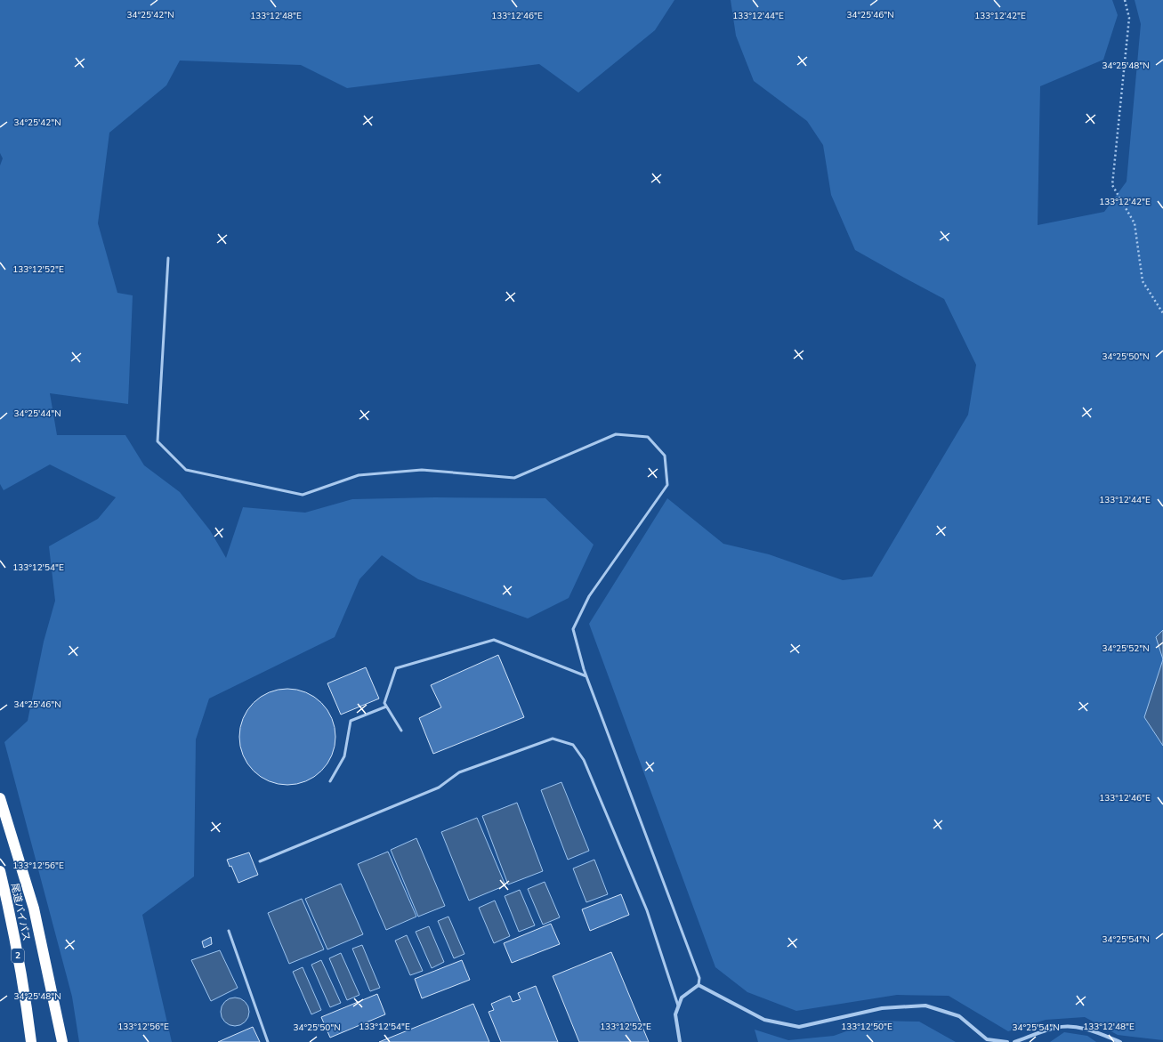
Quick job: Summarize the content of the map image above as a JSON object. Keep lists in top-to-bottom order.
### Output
{
  "streets": {
    "highway": ["尾道バイパス", "2"]
  },
  "coordinates": [
    "34°25'46\"N",
    "34°25'42\"N",
    "133°12'48\"E",
    "133°12'46\"E",
    "133°12'44\"E",
    "133°12'42\"E",
    "34°25'48\"N",
    "133°12'52\"E",
    "34°25'50\"N",
    "34°25'44\"N",
    "133°12'54\"E",
    "34°25'52\"N",
    "133°12'56\"E",
    "34°25'54\"N",
    "133°12'50\"E"
  ]
}
